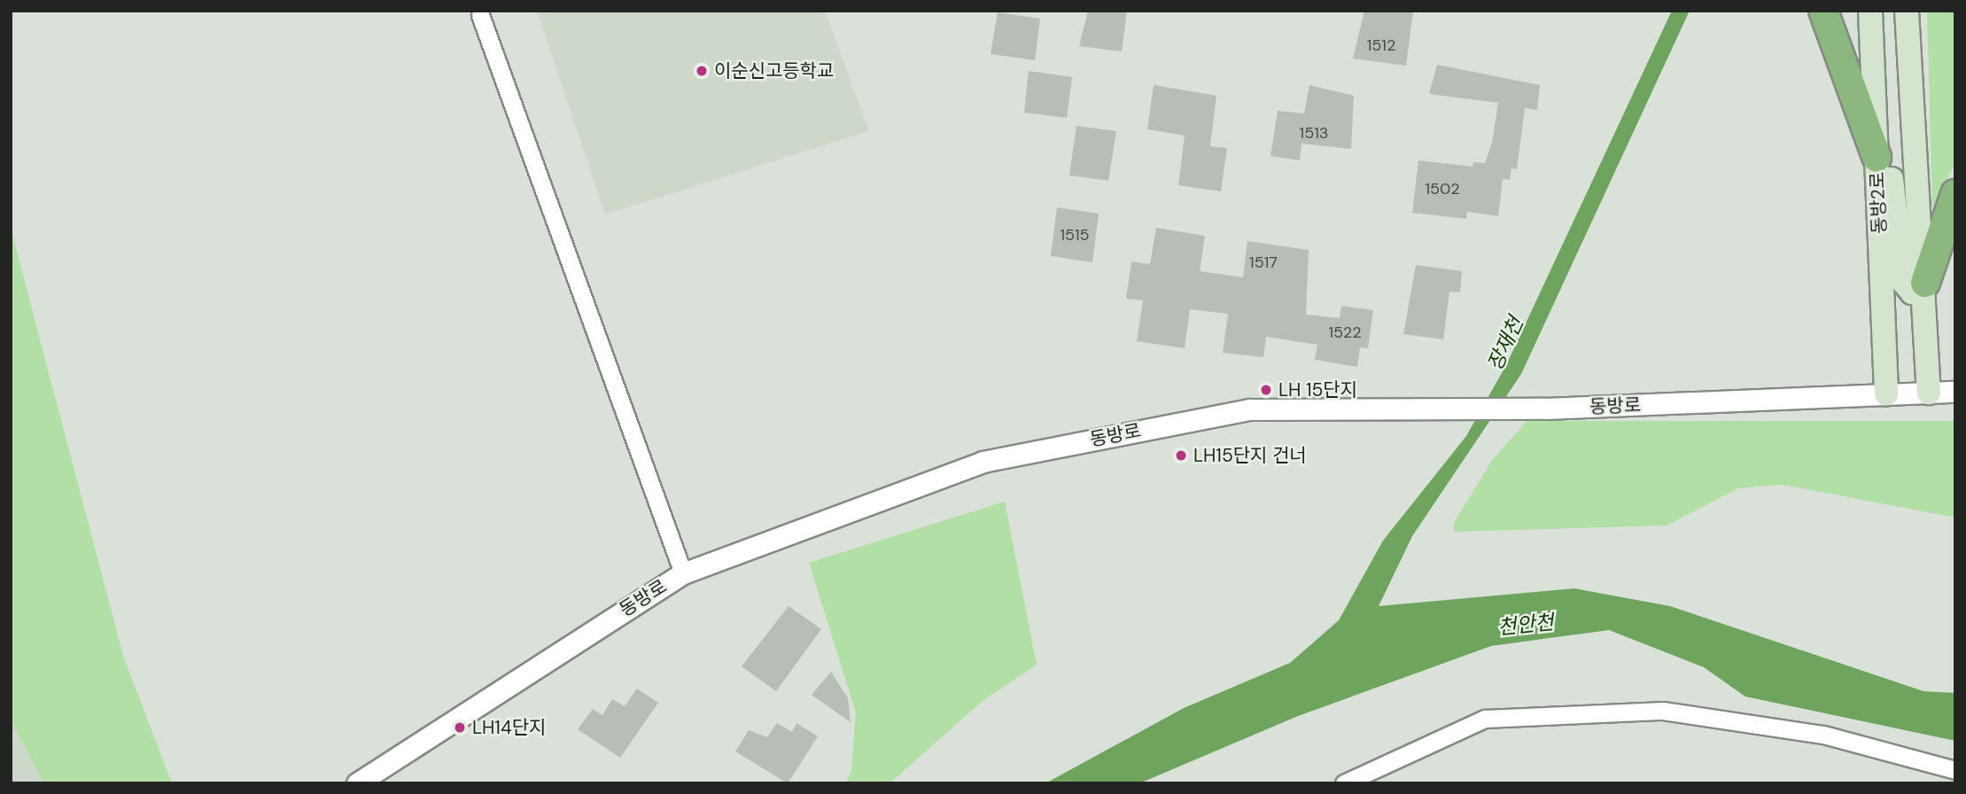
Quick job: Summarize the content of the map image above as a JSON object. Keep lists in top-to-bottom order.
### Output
{
  "streets": {
    "main road": ["동방2로"],
    "street": ["동방로"]
  },
  "crossings": [
    ["동방2로", "동방로"]
  ],
  "water": ["장재천", "천안천"],
  "places": [
    "이순신고등학교",
    "LH 15단지",
    "LH15단지 건너",
    "LH14단지"
  ],
  "house_numbers": [
    "1512",
    "1513",
    "1502",
    "1515",
    "1517",
    "1522"
  ]
}
